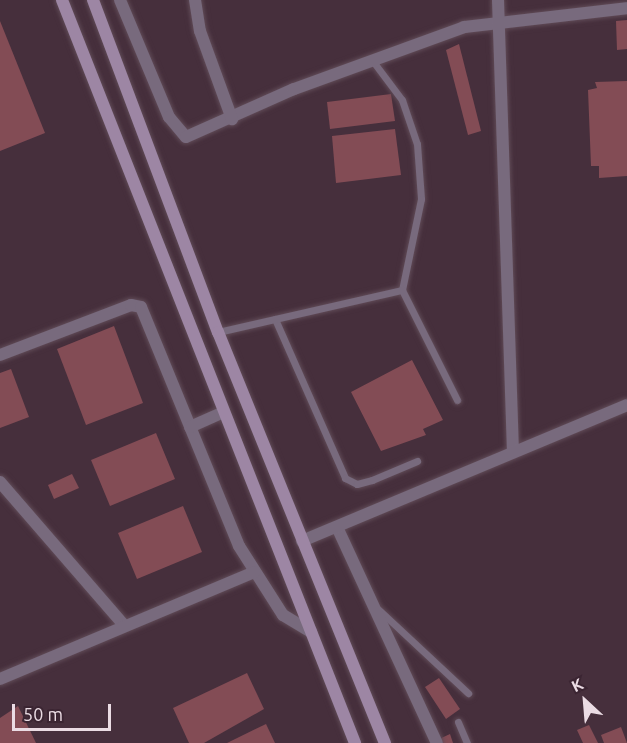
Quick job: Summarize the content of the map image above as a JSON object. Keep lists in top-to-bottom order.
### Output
{
  "scale_bar": "50 m",
  "north": "top left"
}
